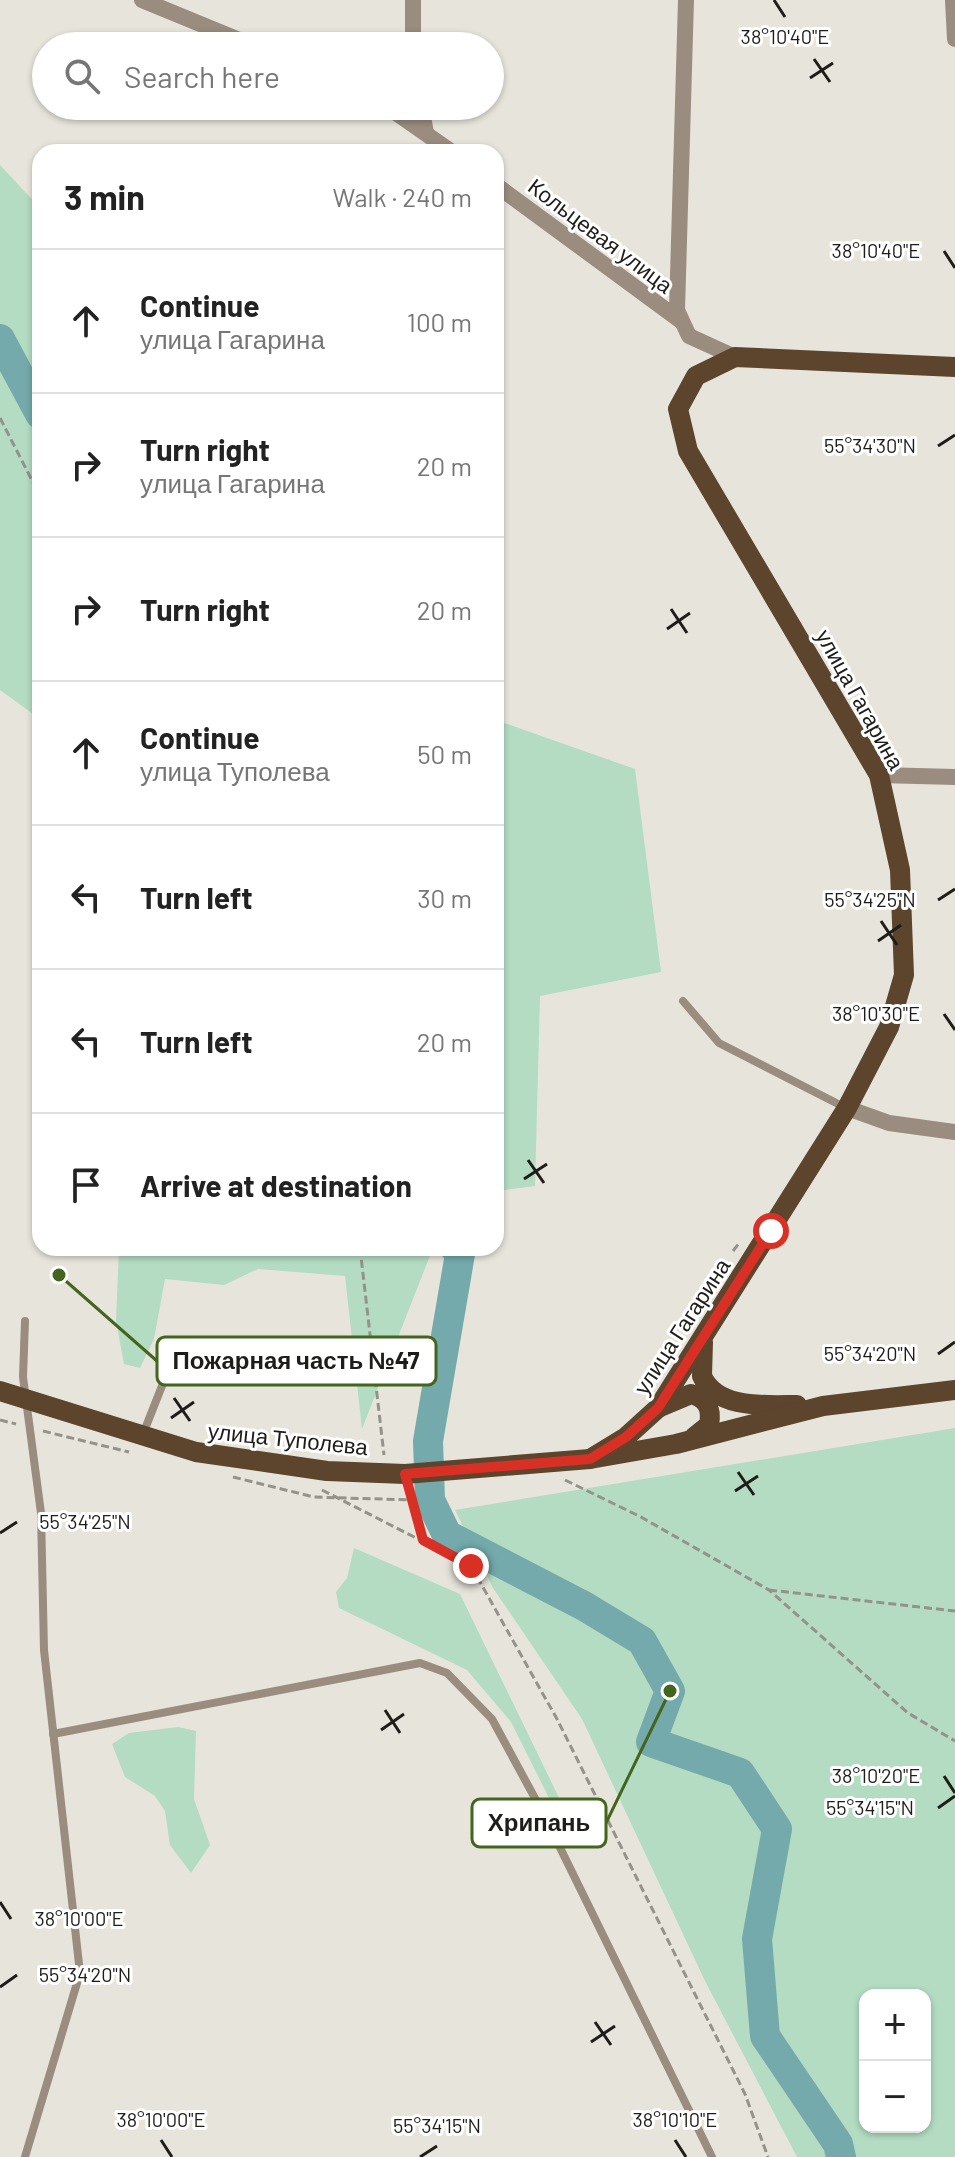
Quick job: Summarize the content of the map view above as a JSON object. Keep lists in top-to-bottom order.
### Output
{
  "streets": {
    "main road": ["улица Гагарина", "улица Туполева"],
    "street": ["Кольцевая улица"]
  },
  "crossings": [
    ["улица Гагарина", "улица Туполева"]
  ],
  "places": ["Пожарная часть №47", "Хрипань"],
  "page": {
    "search": "Search here",
    "heading": ["3 min", "Walk · 240 m"],
    "list": [
      ["Continue", "улица Гагарина", "100 m"],
      ["Turn right", "улица Гагарина", "20 m"],
      ["Turn right", "20 m"],
      ["Continue", "улица Туполева", "50 m"],
      ["Turn left", "30 m"],
      ["Turn left", "20 m"],
      "Arrive at destination"
    ],
    "map_buttons": ["+", "−"]
  },
  "coordinates": [
    "38°10'40\"E",
    "55°34'30\"N",
    "55°34'25\"N",
    "38°10'30\"E",
    "55°34'20\"N",
    "38°10'20\"E",
    "55°34'15\"N",
    "38°10'00\"E",
    "38°10'10\"E"
  ]
}
